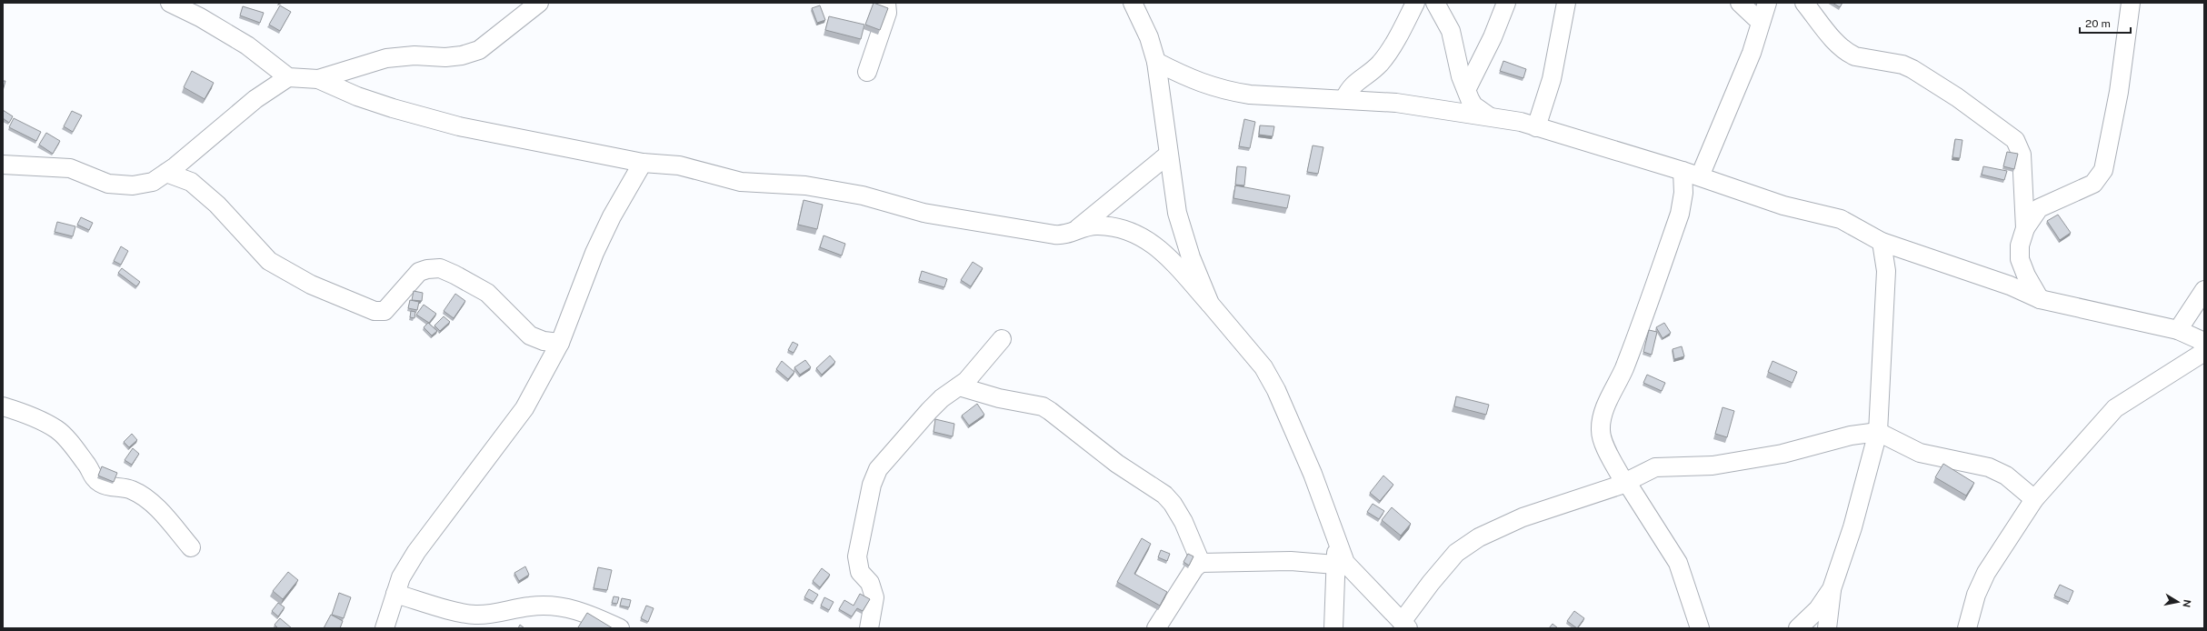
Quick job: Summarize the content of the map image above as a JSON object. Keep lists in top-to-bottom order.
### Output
{
  "scale_bar": "20 m",
  "north": "right"
}
